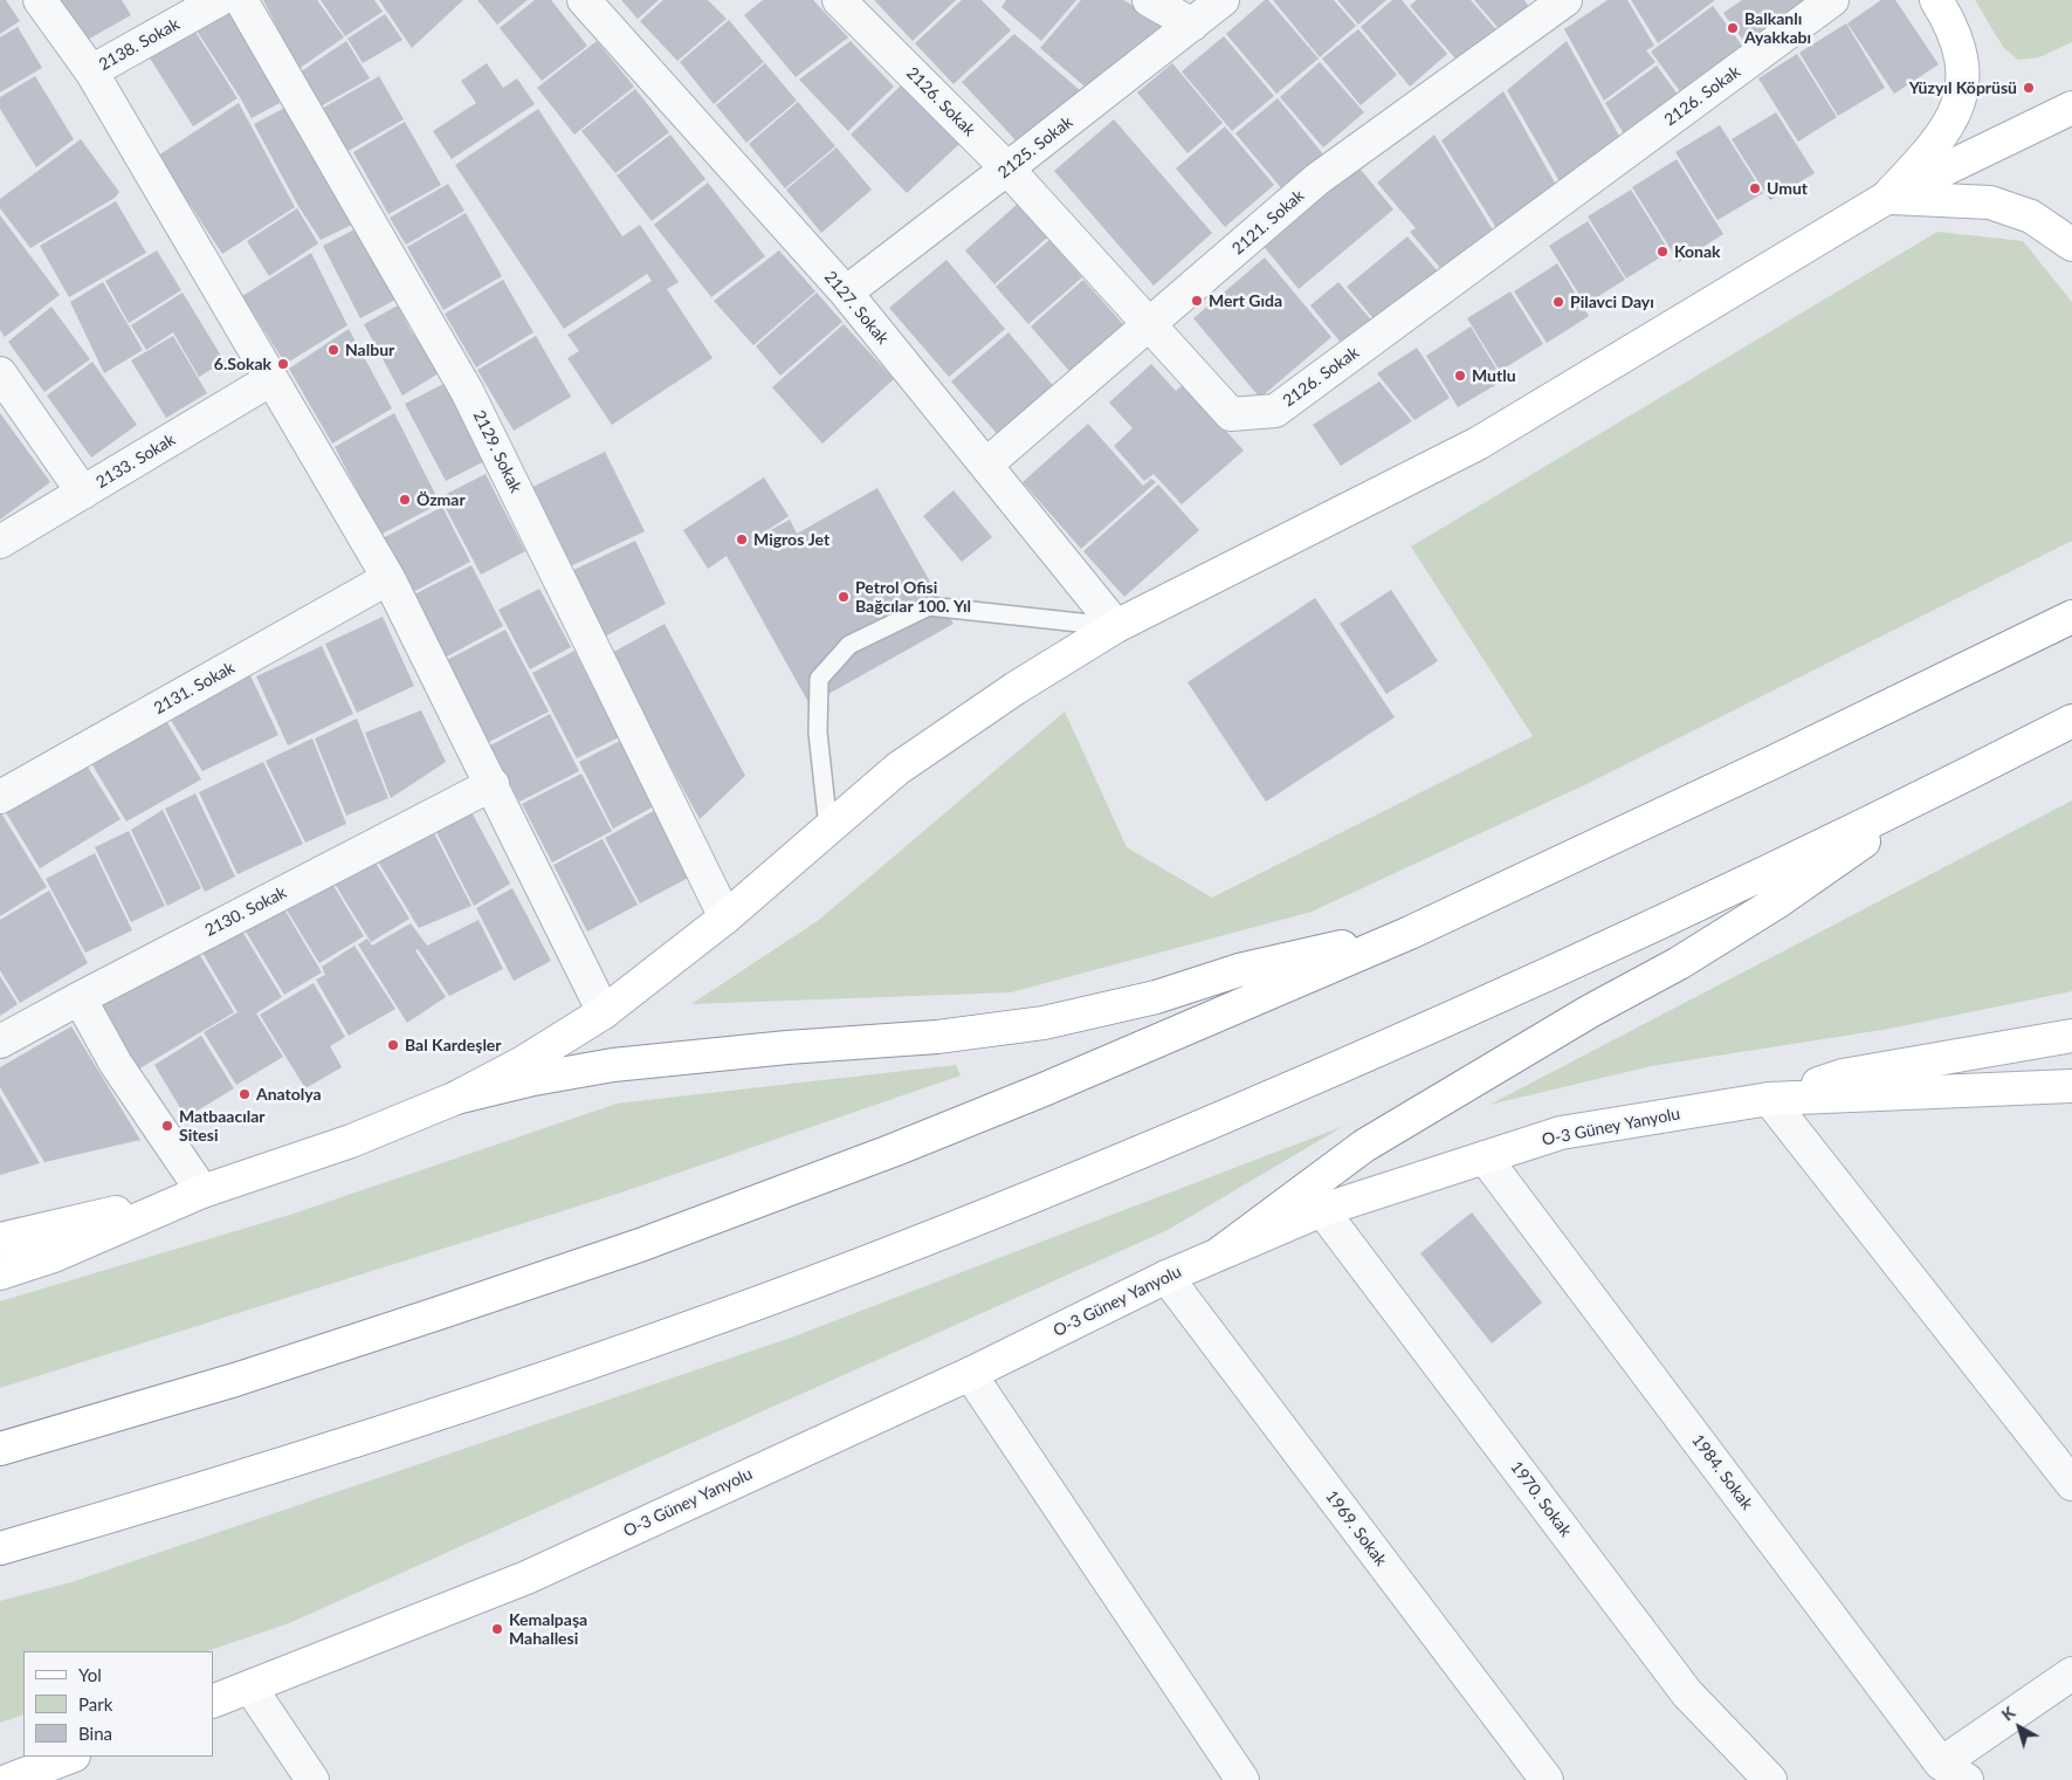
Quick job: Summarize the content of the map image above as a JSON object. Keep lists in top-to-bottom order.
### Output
{
  "streets": {
    "main road": ["O-3 Güney Yanyolu"],
    "street": [
      "2138. Sokak",
      "2126. Sokak",
      "2125. Sokak",
      "2121. Sokak",
      "2127. Sokak",
      "2129. Sokak",
      "2133. Sokak",
      "2131. Sokak",
      "2130. Sokak",
      "1984. Sokak",
      "1970. Sokak",
      "1969. Sokak"
    ]
  },
  "crossings": [
    ["2126. Sokak", "2125. Sokak"],
    ["2126. Sokak", "2121. Sokak"],
    ["2125. Sokak", "2127. Sokak"],
    ["2121. Sokak", "2127. Sokak"],
    ["O-3 Güney Yanyolu", "1984. Sokak"],
    ["O-3 Güney Yanyolu", "1970. Sokak"],
    ["O-3 Güney Yanyolu", "1969. Sokak"]
  ],
  "places": [
    "Balkanlı Ayakkabı",
    "Yüzyıl Köprüsü",
    "Umut",
    "Konak",
    "Mert Gıda",
    "Pilavci Dayı",
    "Nalbur",
    "6.Sokak",
    "Mutlu",
    "Özmar",
    "Migros Jet",
    "Petrol Ofisi Bağcılar 100. Yıl",
    "Bal Kardeşler",
    "Anatolya",
    "Matbaacılar Sitesi",
    "Kemalpaşa Mahallesi"
  ],
  "legend": ["Yol", "Park", "Bina"],
  "north": "top left"
}
